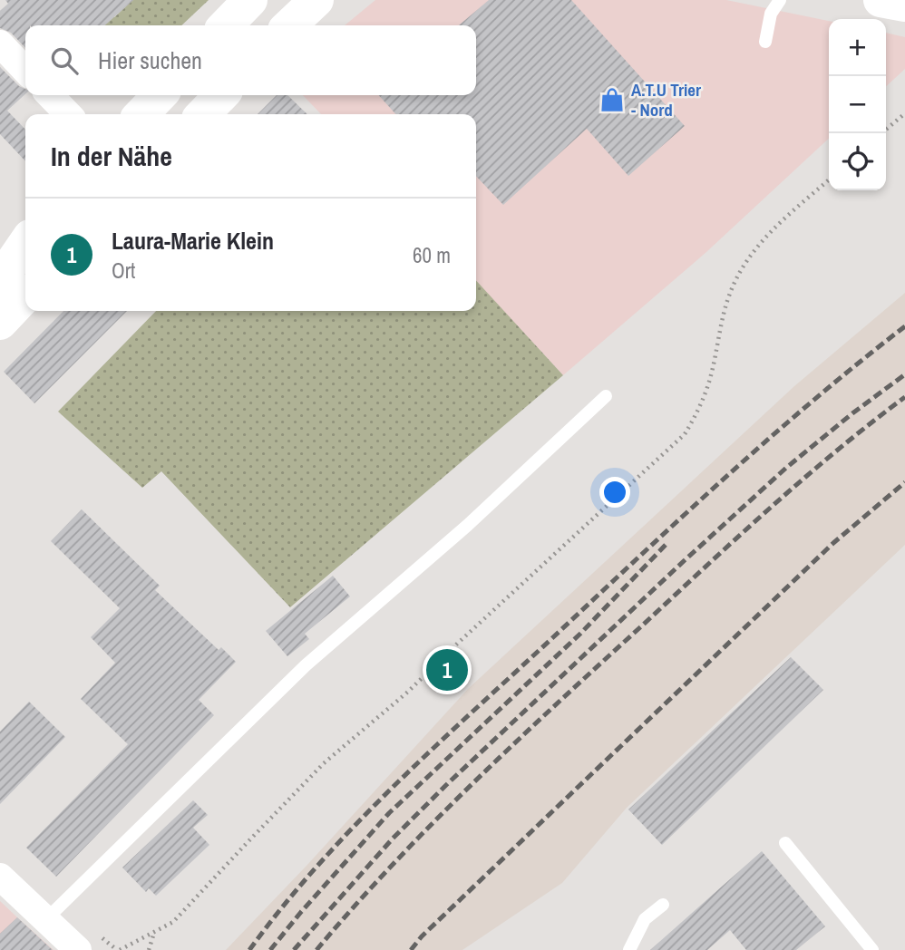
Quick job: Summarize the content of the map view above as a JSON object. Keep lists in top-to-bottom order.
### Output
{
  "places": {
    "shop": ["A.T.U Trier - Nord"]
  },
  "page": {
    "map_buttons": ["+", "−"],
    "search": "Hier suchen",
    "heading": "In der Nähe",
    "list": [
      {
        "mark": "1",
        "name": "Laura-Marie Klein",
        "note": "Ort",
        "value": "60 m"
      }
    ],
    "pins": "1"
  }
}
